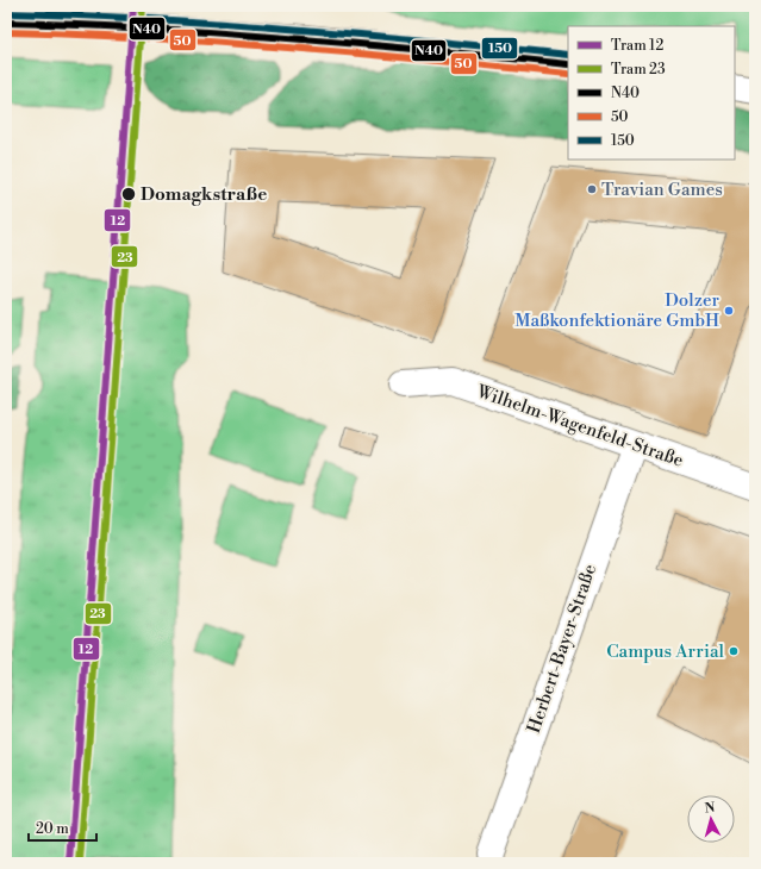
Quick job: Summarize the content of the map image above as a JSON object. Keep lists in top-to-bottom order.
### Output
{
  "streets": {
    "street": ["Wilhelm-Wagenfeld-Straße", "Herbert-Bayer-Straße"]
  },
  "crossings": [
    ["Wilhelm-Wagenfeld-Straße", "Herbert-Bayer-Straße"]
  ],
  "places": [
    "Travian Games",
    "Domagkstraße",
    "Dolzer Maßkonfektionäre GmbH",
    "Campus Arrial"
  ],
  "lines": [
    "tram line 12",
    "tram line 23",
    "transit line 150",
    "transit line N40",
    "transit line 50"
  ],
  "legend": [
    "Tram 12",
    "Tram 23",
    "N40",
    "50",
    "150"
  ],
  "scale_bar": "20 m",
  "north": "top"
}
